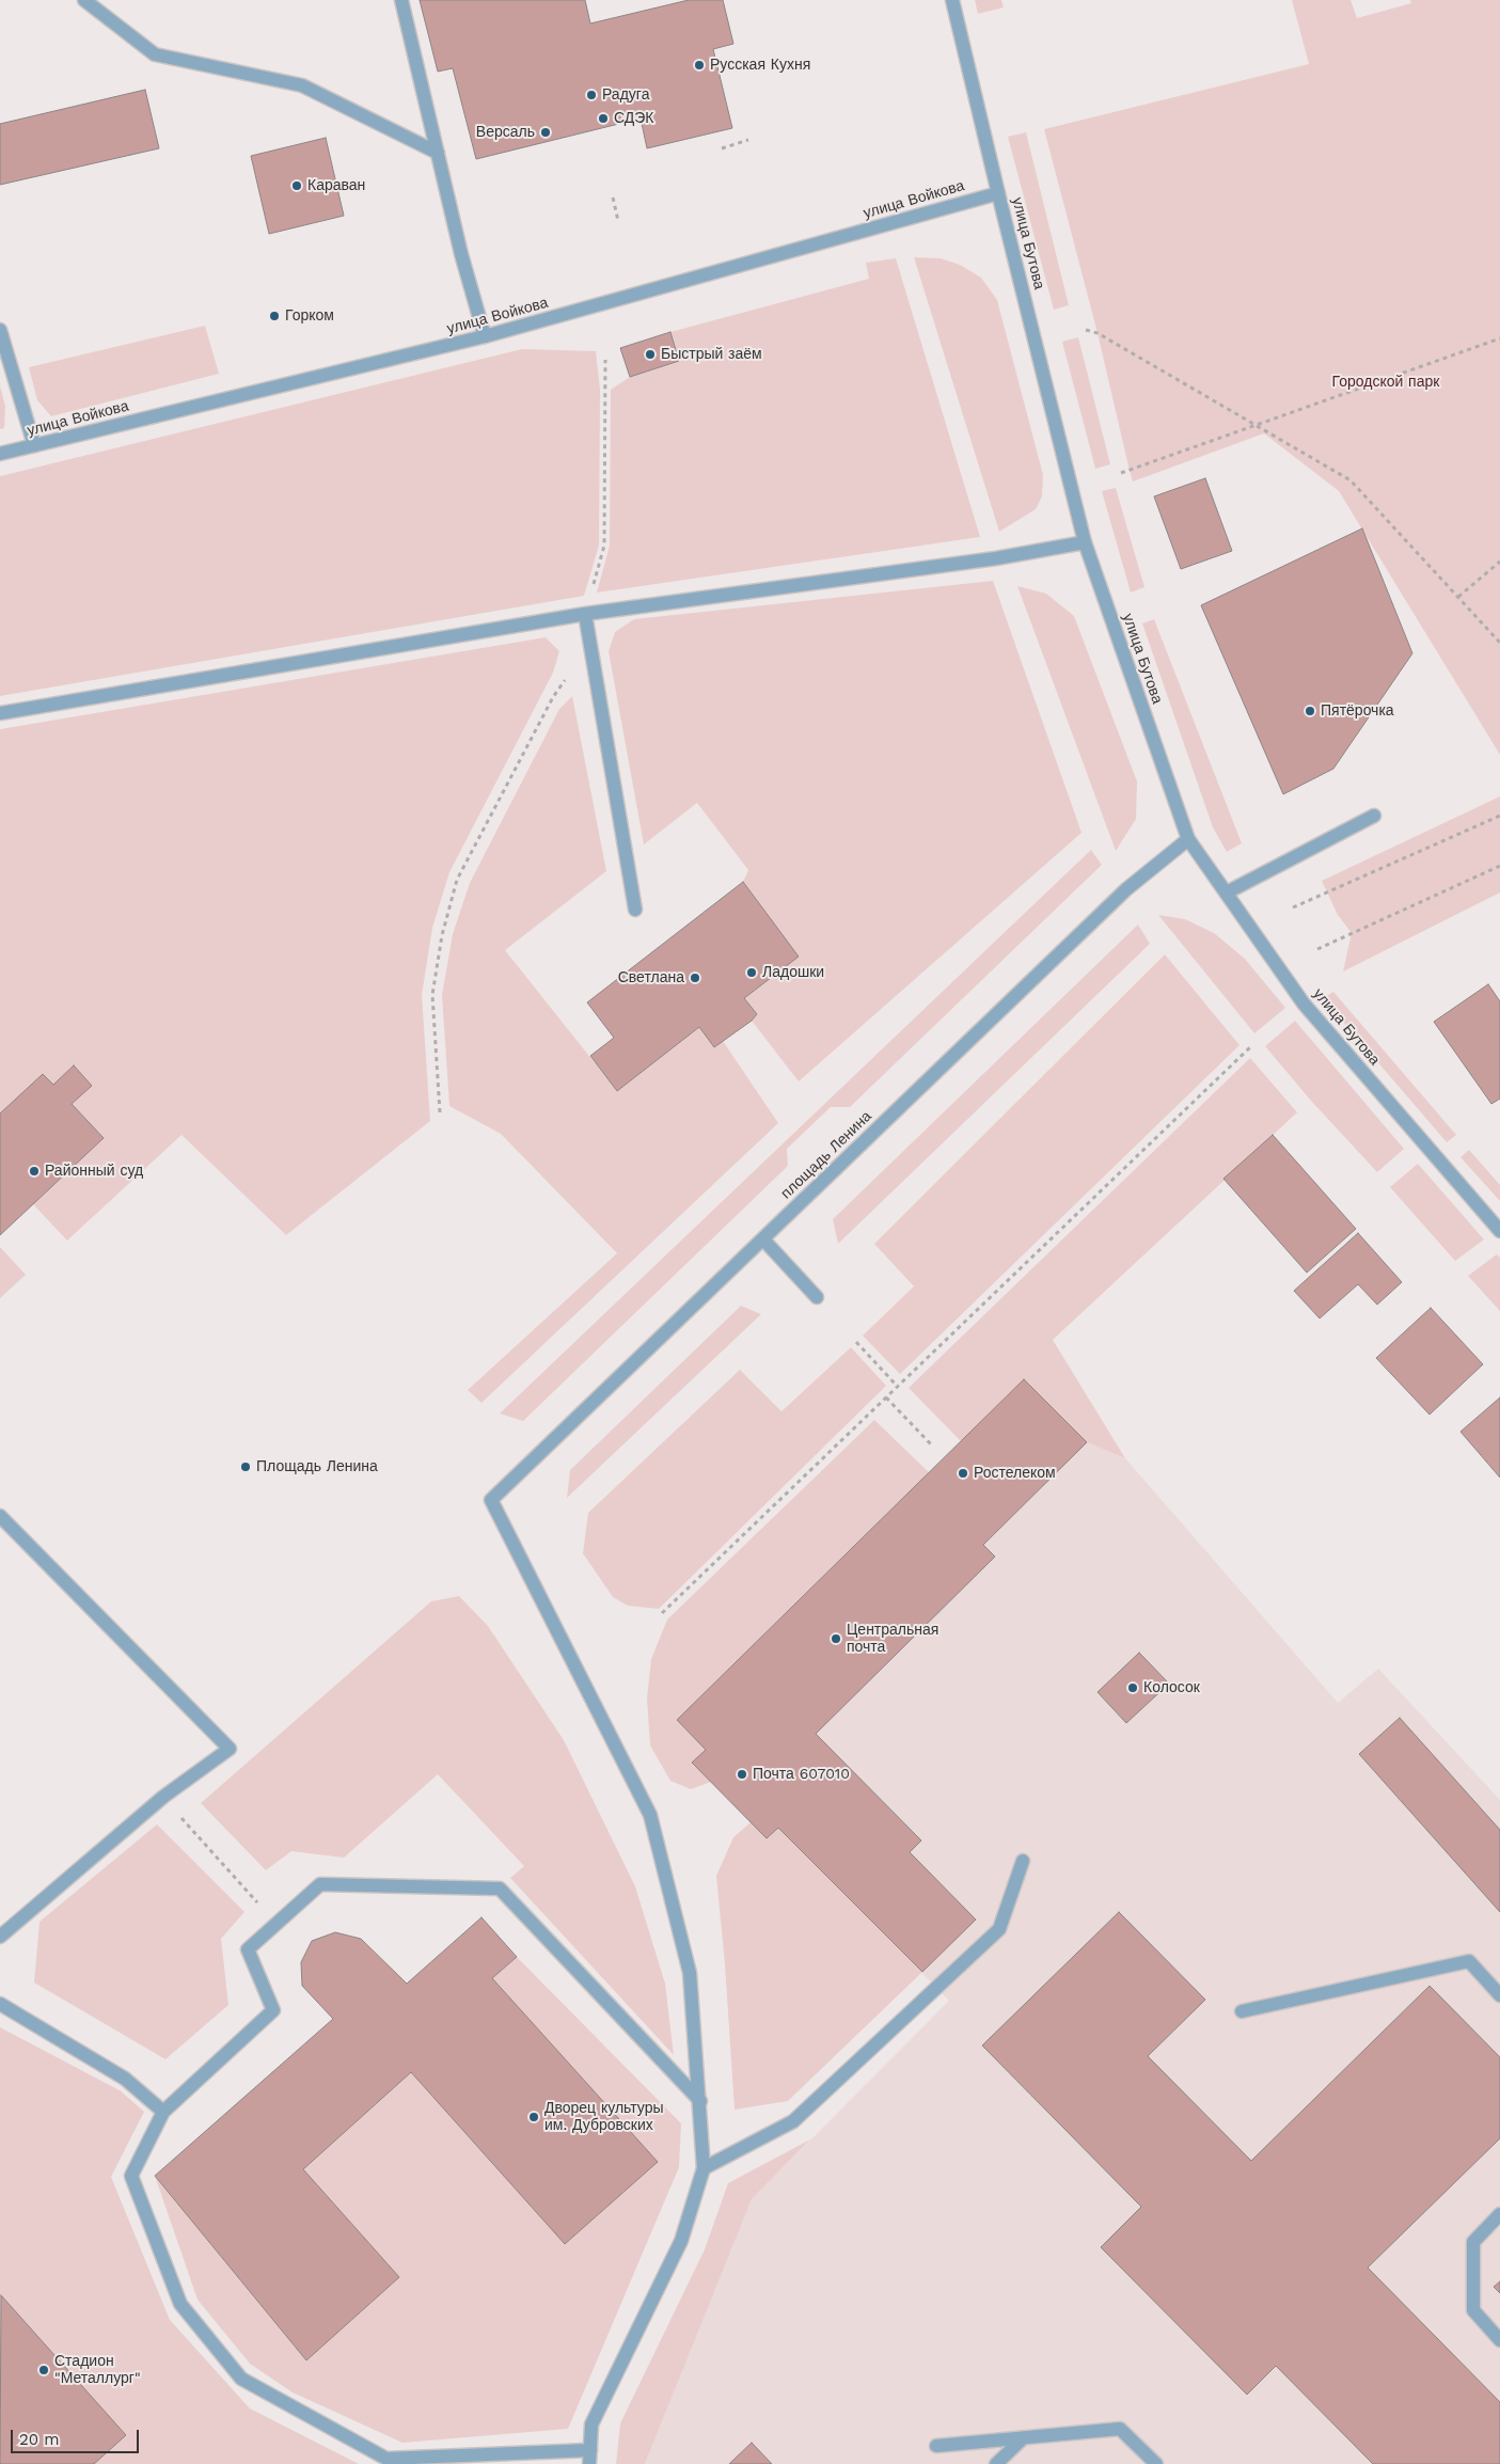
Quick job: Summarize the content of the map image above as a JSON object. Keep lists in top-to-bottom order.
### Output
{
  "streets": {
    "street": ["улица Войкова", "улица Бутова", "площадь Ленина"]
  },
  "crossings": [
    ["улица Войкова", "улица Бутова"],
    ["улица Бутова", "площадь Ленина"]
  ],
  "parks": ["Городской парк"],
  "places": [
    "Русская Кухня",
    "Радуга",
    "СДЭК",
    "Версаль",
    "Караван",
    "Горком",
    "Быстрый заём",
    "Пятёрочка",
    "Ладошки",
    "Светлана",
    "Районный суд",
    "Площадь Ленина",
    "Ростелеком",
    "Центральная почта",
    "Колосок",
    "Почта 607010",
    "Дворец культуры им. Дубровских",
    "Стадион \"Металлург\""
  ],
  "scale_bar": "20 m"
}
